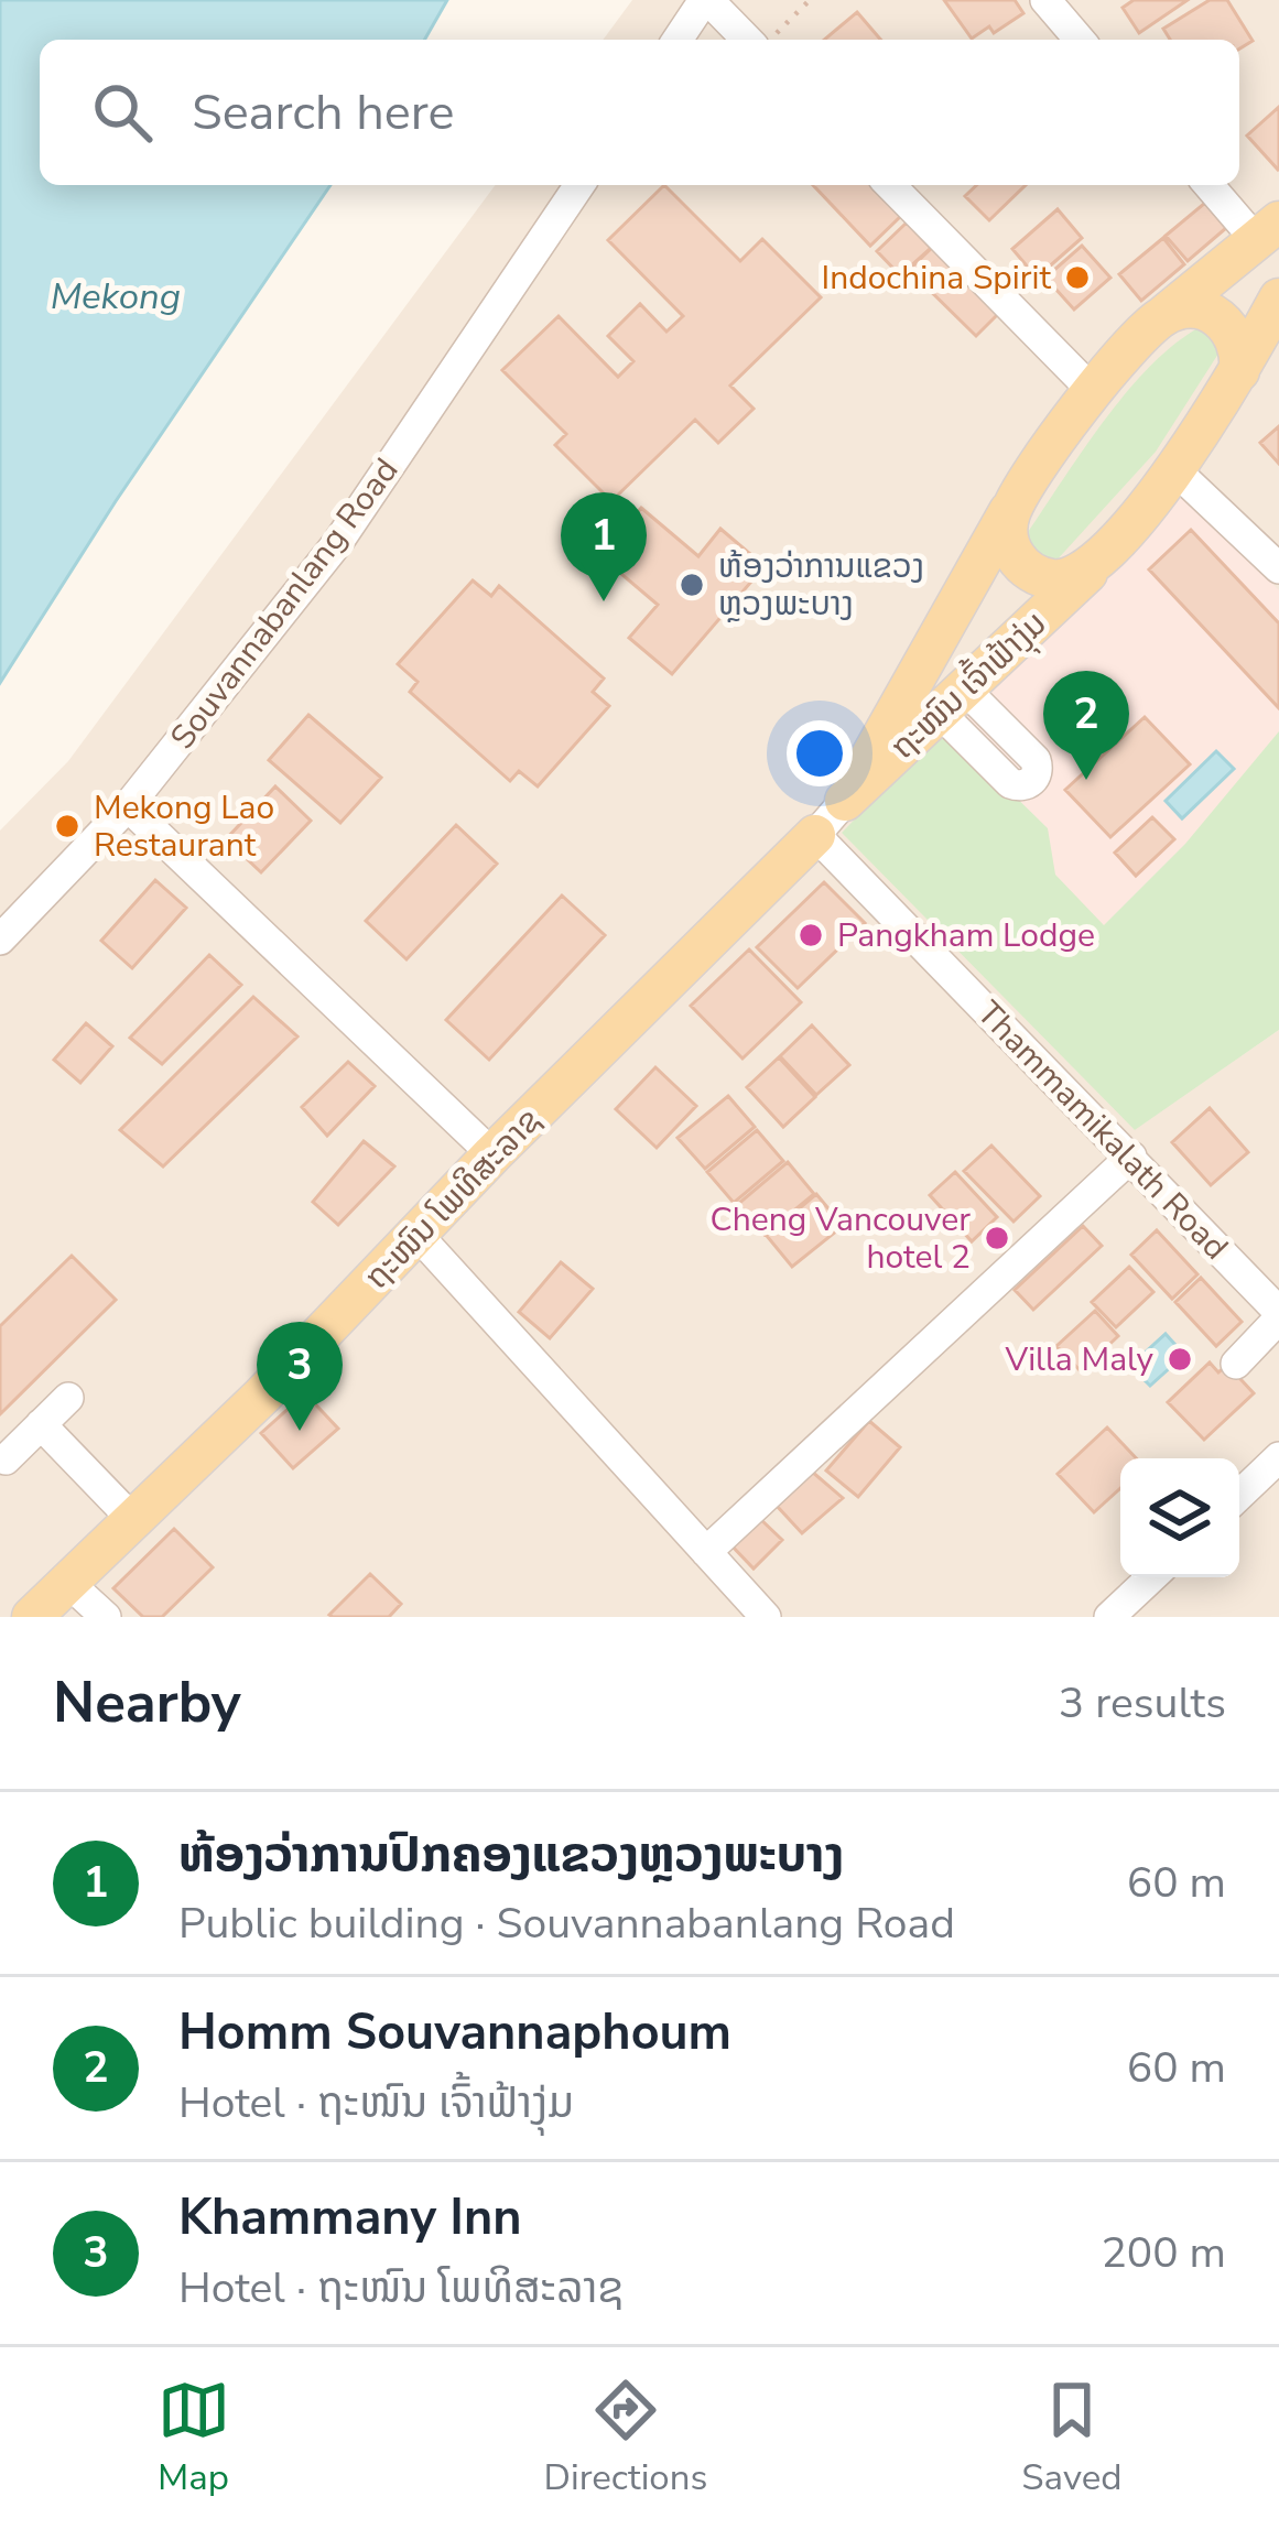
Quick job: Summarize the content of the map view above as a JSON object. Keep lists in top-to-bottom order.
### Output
{
  "streets": {
    "main road": ["ຖະໜົນ ເຈົ້າຟ້າງຸ່ມ", "ຖະໜົນ ໂພທິສະລາຊ"],
    "street": ["Souvannabanlang Road", "Thammamikalath Road"]
  },
  "crossings": [
    ["ຖະໜົນ ເຈົ້າຟ້າງຸ່ມ", "Thammamikalath Road"],
    ["ຖະໜົນ ເຈົ້າຟ້າງຸ່ມ", "ຖະໜົນ ໂພທິສະລາຊ"],
    ["Thammamikalath Road", "ຖະໜົນ ໂພທິສະລາຊ"]
  ],
  "water": ["Mekong"],
  "places": [
    "Indochina Spirit",
    "ຫ້ອງວ່າການແຂວງ ຫຼວງພະບາງ",
    "Mekong Lao Restaurant",
    "Pangkham Lodge",
    "Cheng Vancouver hotel 2",
    "Villa Maly"
  ],
  "page": {
    "search": "Search here",
    "pins": ["1", "2", "3"],
    "heading": ["Nearby", "3 results"],
    "list": [
      {
        "mark": "1",
        "name": "ຫ້ອງວ່າການປົກຄອງແຂວງຫຼວງພະບາງ",
        "note": "Public building · Souvannabanlang Road",
        "value": "60 m"
      },
      {
        "mark": "2",
        "name": "Homm Souvannaphoum",
        "note": "Hotel · ຖະໜົນ ເຈົ້າຟ້າງຸ່ມ",
        "value": "60 m"
      },
      {
        "mark": "3",
        "name": "Khammany Inn",
        "note": "Hotel · ຖະໜົນ ໂພທິສະລາຊ",
        "value": "200 m"
      }
    ],
    "nav": ["Map", "Directions", "Saved"]
  }
}
